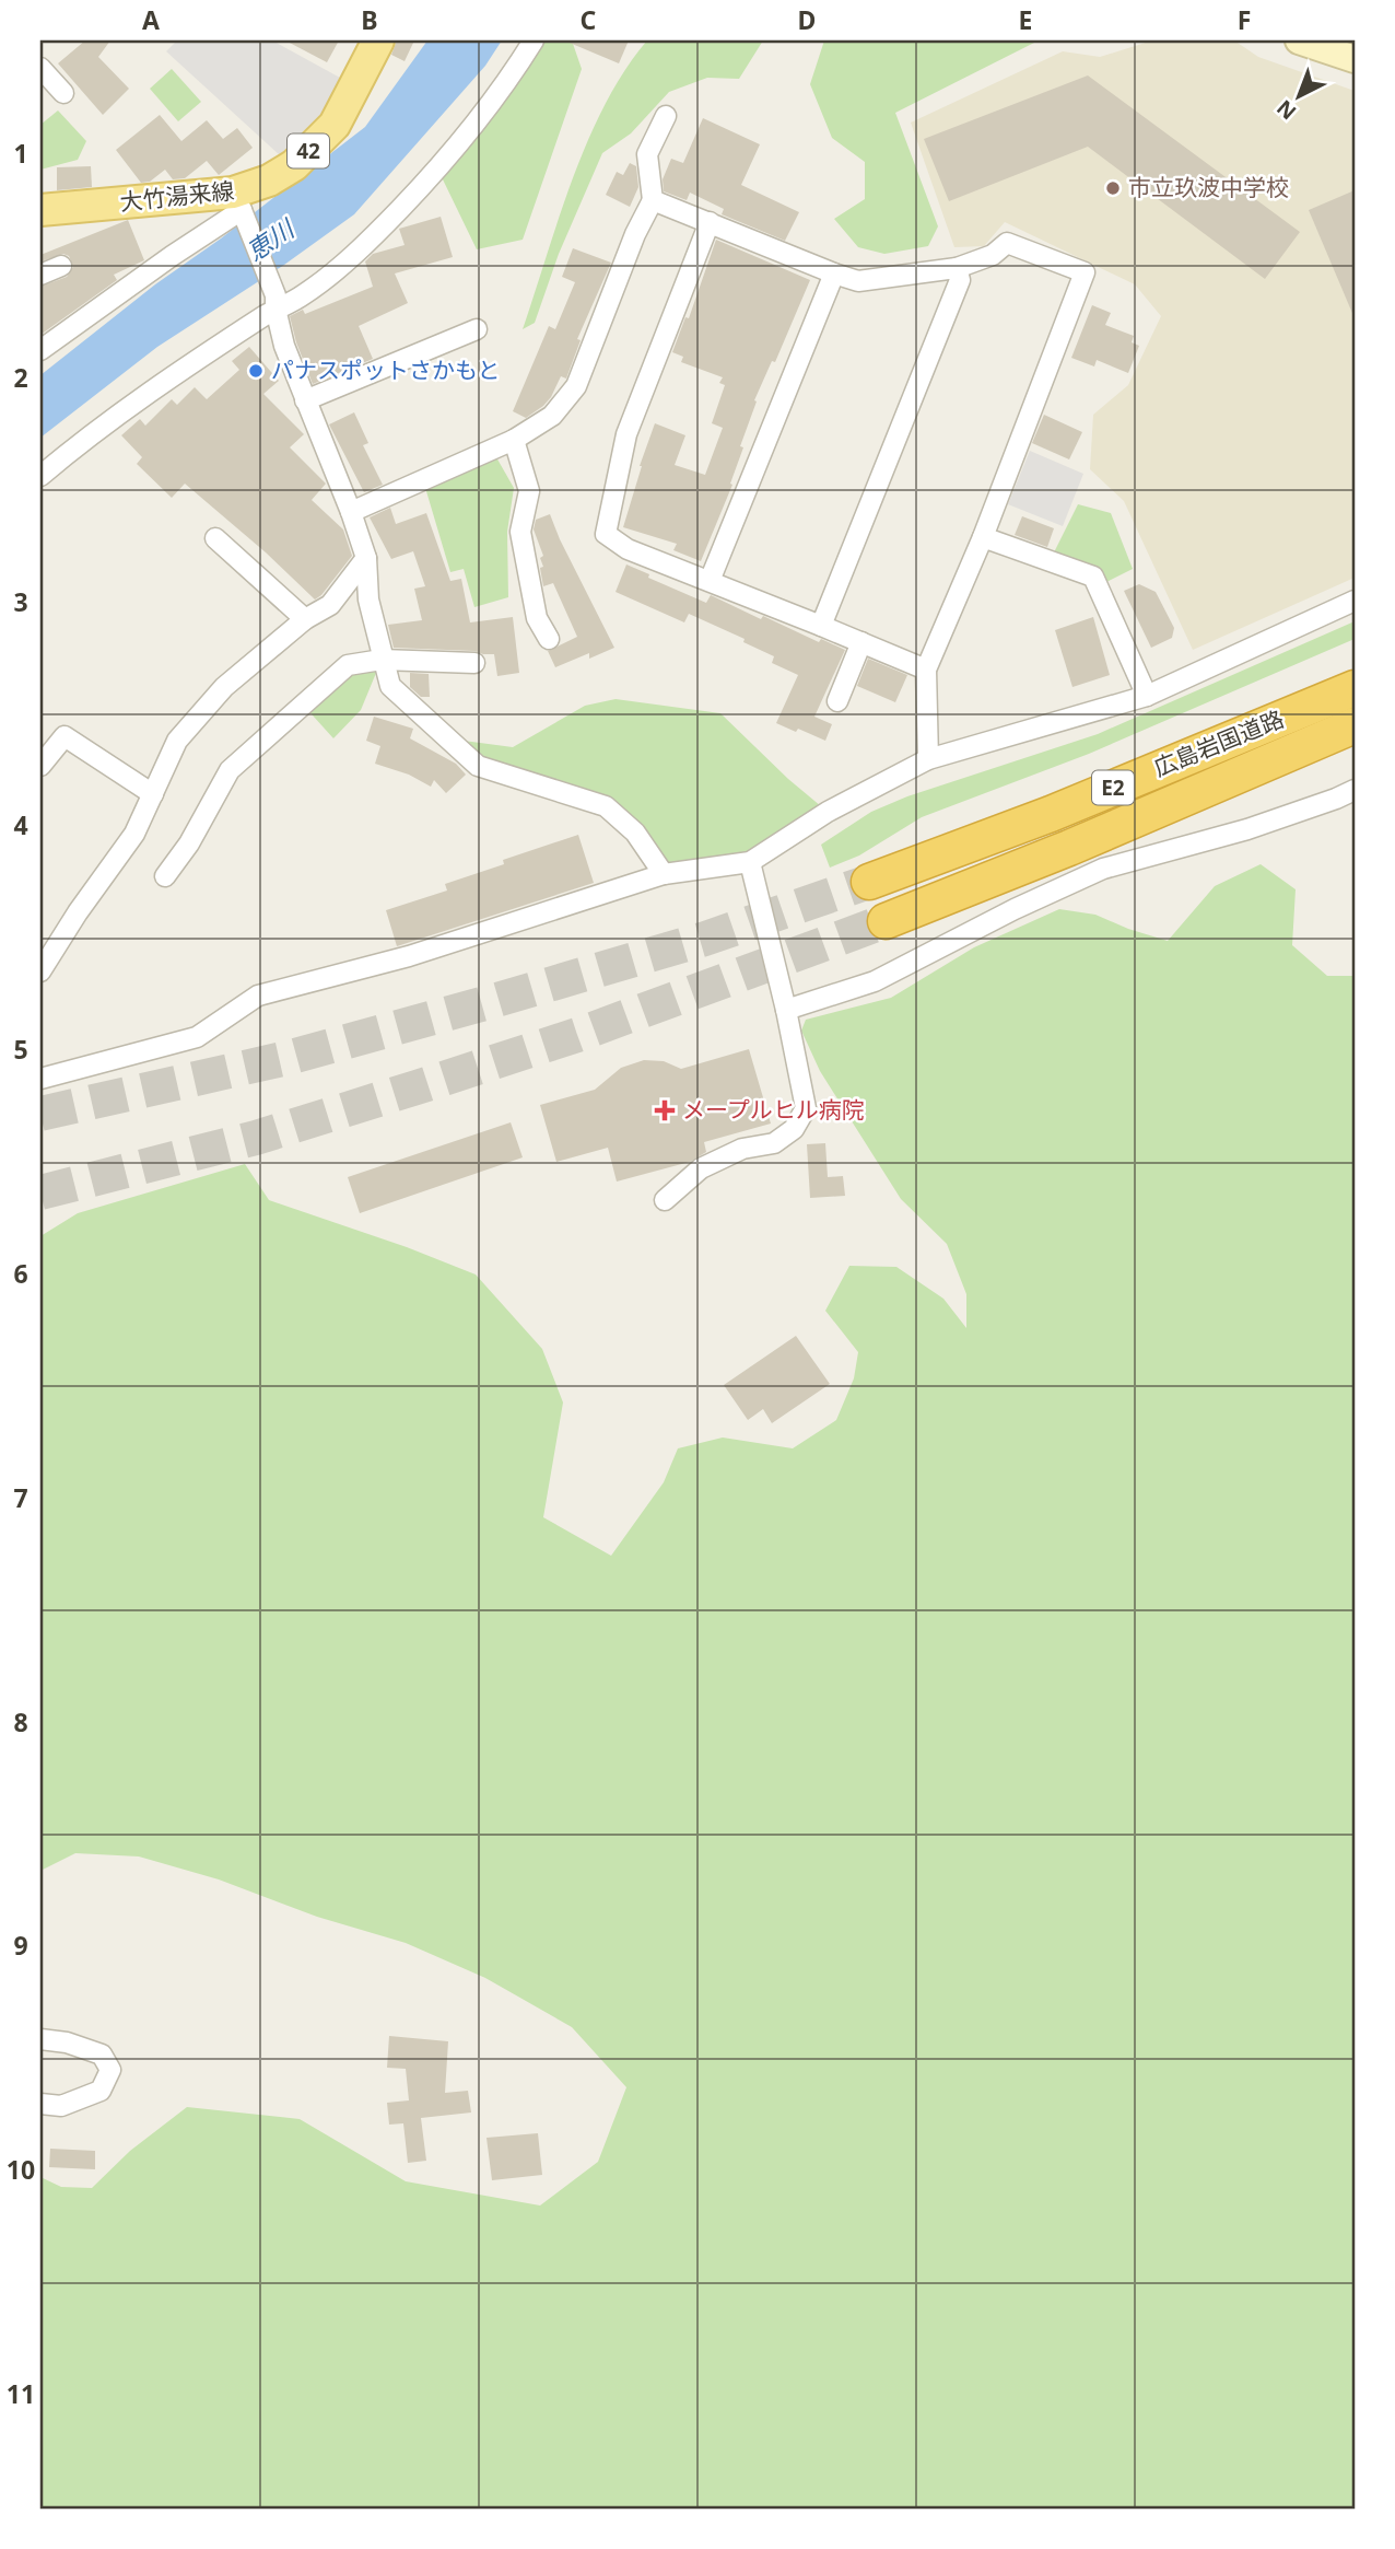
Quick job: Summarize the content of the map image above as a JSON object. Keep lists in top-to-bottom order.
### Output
{
  "streets": {
    "highway": ["広島岩国道路", "E2"],
    "main road": ["42", "大竹湯来線"]
  },
  "water": ["恵川"],
  "places": {
    "other": ["市立玖波中学校", "パナスポットさかもと"],
    "health": ["メープルヒル病院"]
  },
  "north": "bottom left",
  "grid": {
    "columns": [
      "A",
      "B",
      "C",
      "D",
      "E",
      "F"
    ],
    "rows": [
      "1",
      "2",
      "3",
      "4",
      "5",
      "6",
      "7",
      "8",
      "9",
      "10",
      "11"
    ]
  }
}
